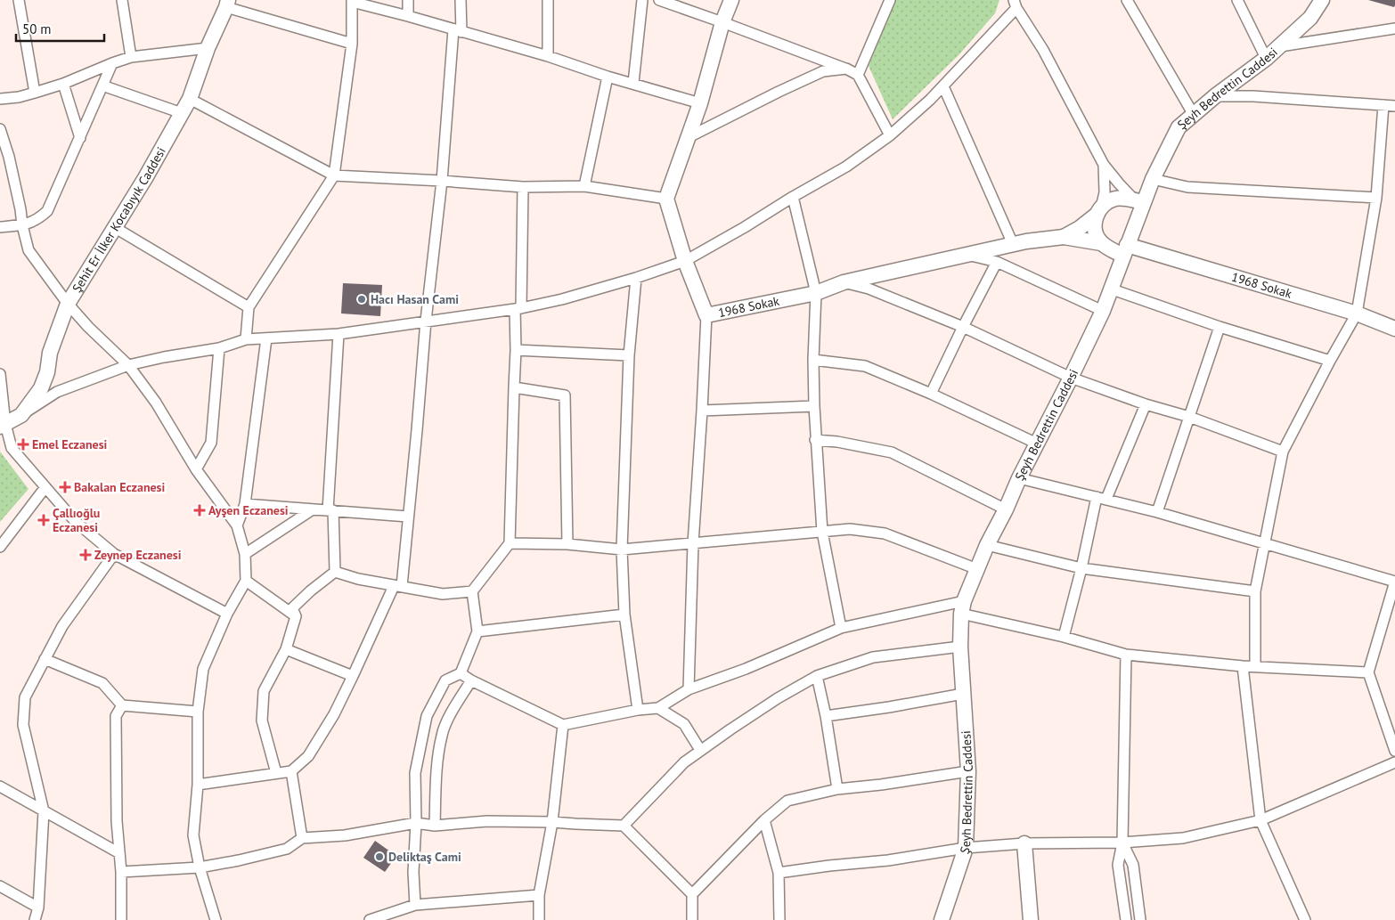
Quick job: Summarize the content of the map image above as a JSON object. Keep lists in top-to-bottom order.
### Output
{
  "streets": {
    "main road": ["Şeyh Bedrettin Caddesi", "Şehit Er İlker Kocabıyık Caddesi", "1968 Sokak"]
  },
  "crossings": [
    ["Şeyh Bedrettin Caddesi", "1968 Sokak"]
  ],
  "places": {
    "other": ["Hacı Hasan Cami", "Deliktaş Cami"],
    "health": [
      "Emel Eczanesi",
      "Bakalan Eczanesi",
      "Ayşen Eczanesi",
      "Çallıoğlu Eczanesi",
      "Zeynep Eczanesi"
    ]
  },
  "scale_bar": "50 m"
}
